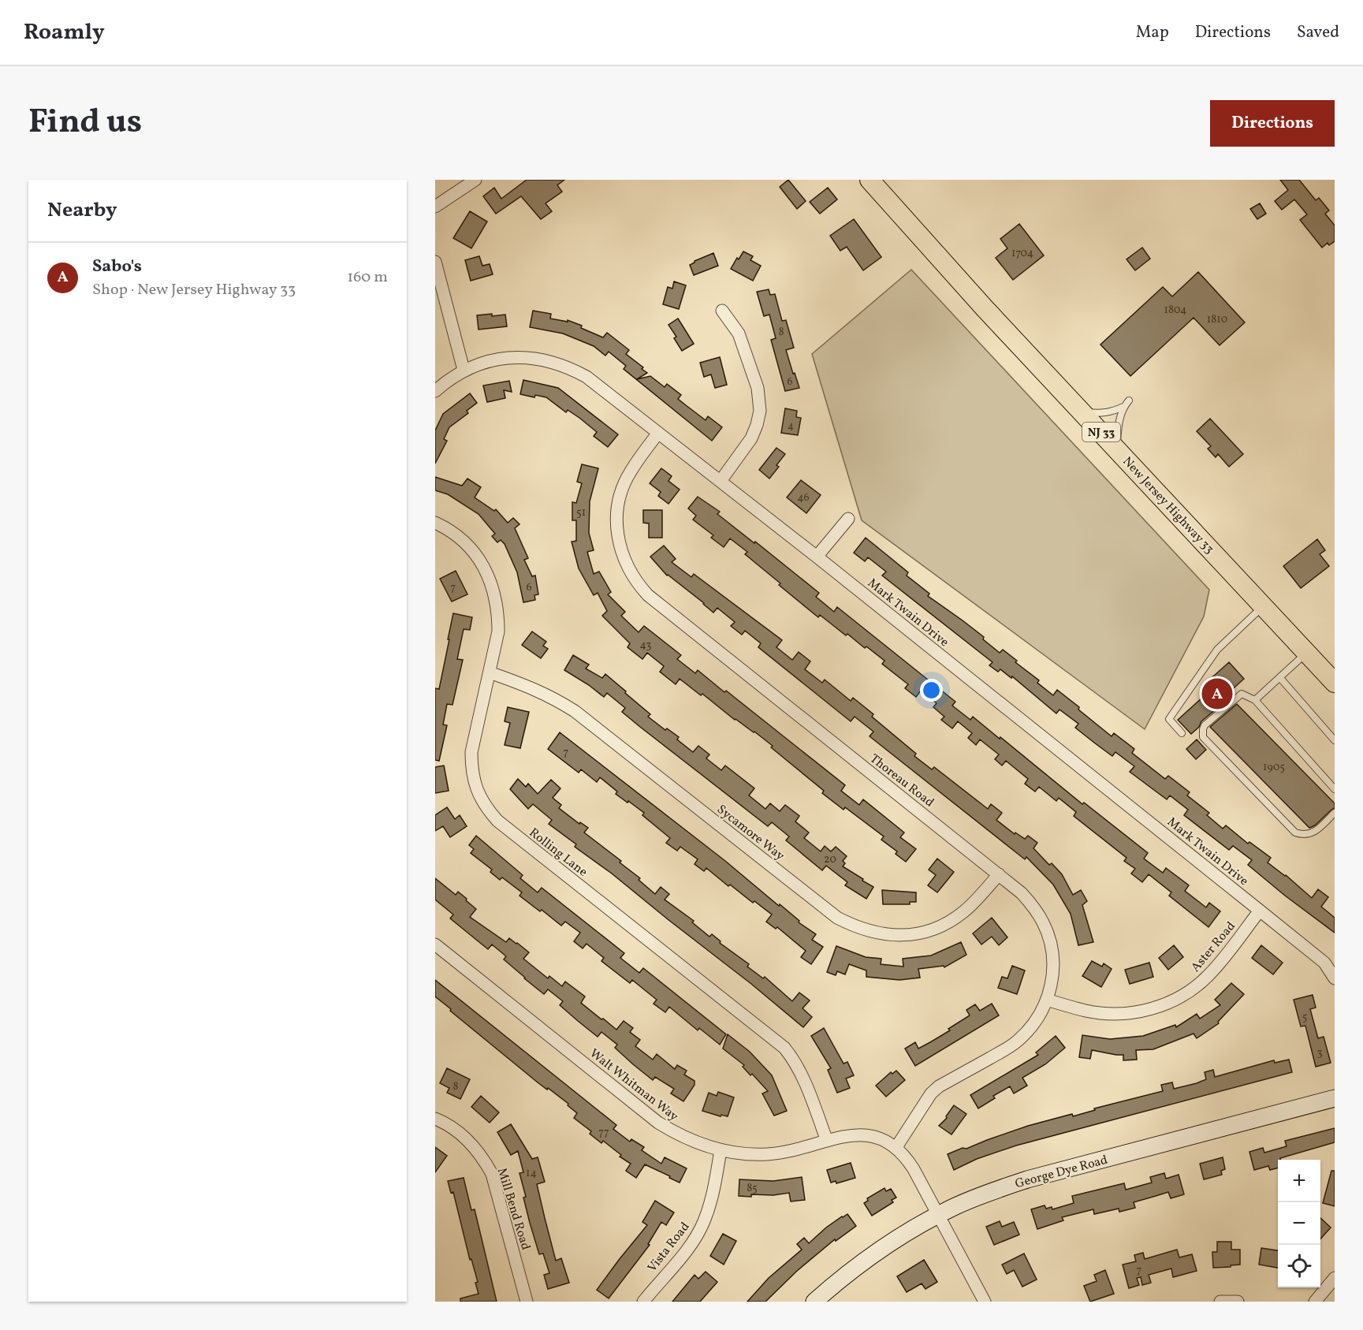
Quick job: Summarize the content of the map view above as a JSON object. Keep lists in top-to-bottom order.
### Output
{
  "streets": {
    "main road": ["NJ 33", "New Jersey Highway 33"],
    "street": [
      "Mark Twain Drive",
      "Thoreau Road",
      "Sycamore Way",
      "Rolling Lane",
      "Aster Road",
      "Walt Whitman Way",
      "George Dye Road",
      "Mill Bend Road",
      "Vista Road"
    ]
  },
  "crossings": [
    ["Mark Twain Drive", "Thoreau Road"],
    ["Mark Twain Drive", "Aster Road"],
    ["Thoreau Road", "Sycamore Way"],
    ["Thoreau Road", "Aster Road"],
    ["Thoreau Road", "Walt Whitman Way"],
    ["Sycamore Way", "Rolling Lane"],
    ["Rolling Lane", "Walt Whitman Way"],
    ["Walt Whitman Way", "George Dye Road"],
    ["Walt Whitman Way", "Vista Road"]
  ],
  "house_numbers": [
    "1704",
    "1804",
    "1810",
    "8",
    "6",
    "4",
    "46",
    "51",
    "7",
    "6",
    "43",
    "7",
    "1905",
    "20",
    "5",
    "3",
    "8",
    "77",
    "14",
    "85",
    "7"
  ],
  "page": {
    "header": "Roamly",
    "nav": ["Map", "Directions", "Saved"],
    "title": "Find us",
    "buttons": "Directions",
    "heading": "Nearby",
    "list": [
      {
        "mark": "A",
        "name": "Sabo's",
        "note": "Shop · New Jersey Highway 33",
        "value": "160 m"
      }
    ],
    "pins": "A",
    "map_buttons": ["+", "−"]
  }
}
